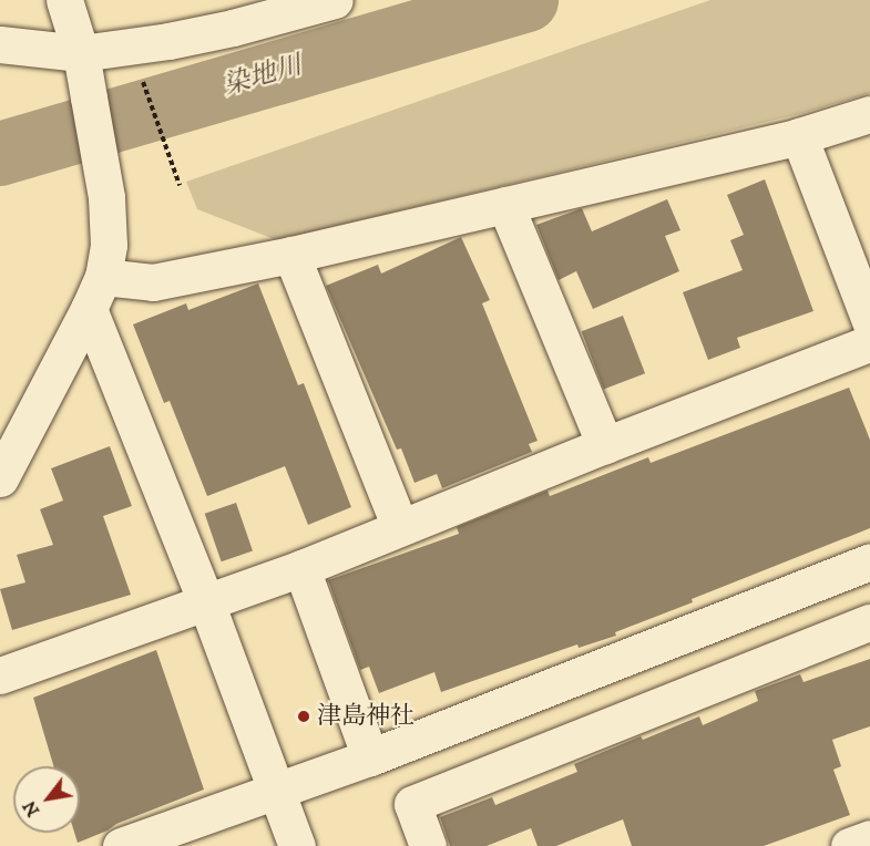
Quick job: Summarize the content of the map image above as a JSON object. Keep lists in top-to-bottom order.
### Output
{
  "water": ["染地川"],
  "places": ["津島神社"],
  "north": "bottom left"
}
